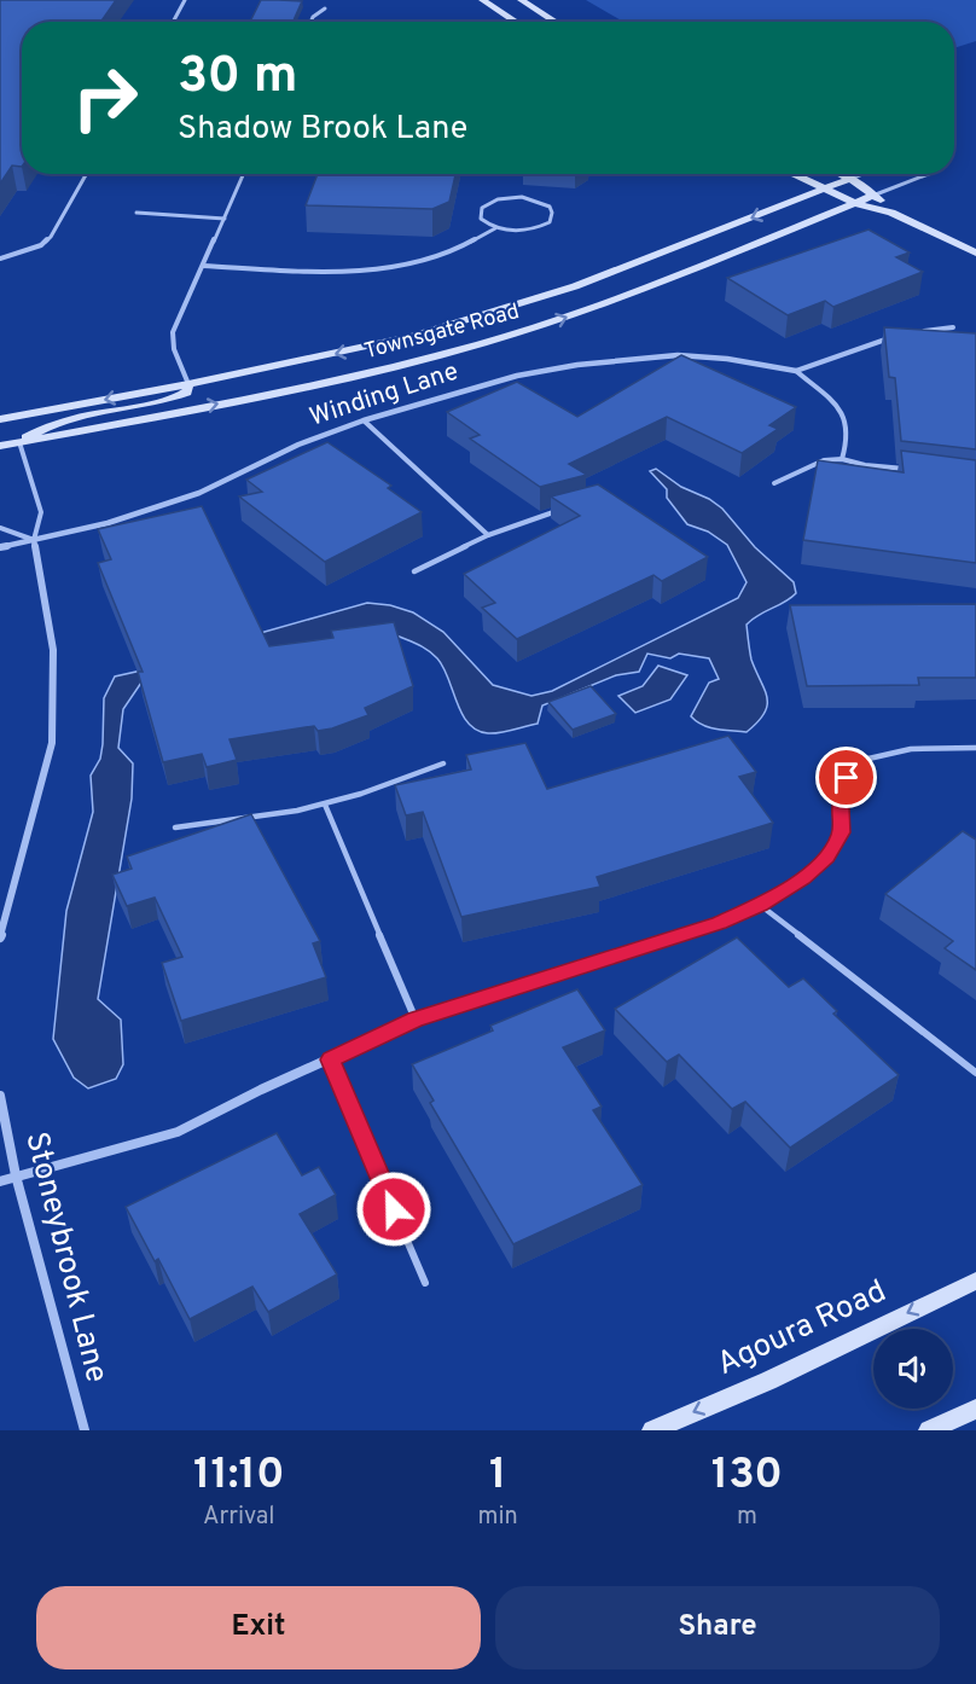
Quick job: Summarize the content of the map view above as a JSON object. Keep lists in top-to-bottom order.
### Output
{
  "streets": {
    "street": [
      "Townsgate Road",
      "Winding Lane",
      "Stoneybrook Lane",
      "Agoura Road"
    ]
  },
  "one_way": ["Agoura Road"],
  "page": {
    "turn": ["30 m", "Shadow Brook Lane"],
    "eta": [
      "11:10",
      "Arrival",
      "1",
      "min",
      "130",
      "m"
    ],
    "buttons": ["Exit", "Share"]
  }
}
